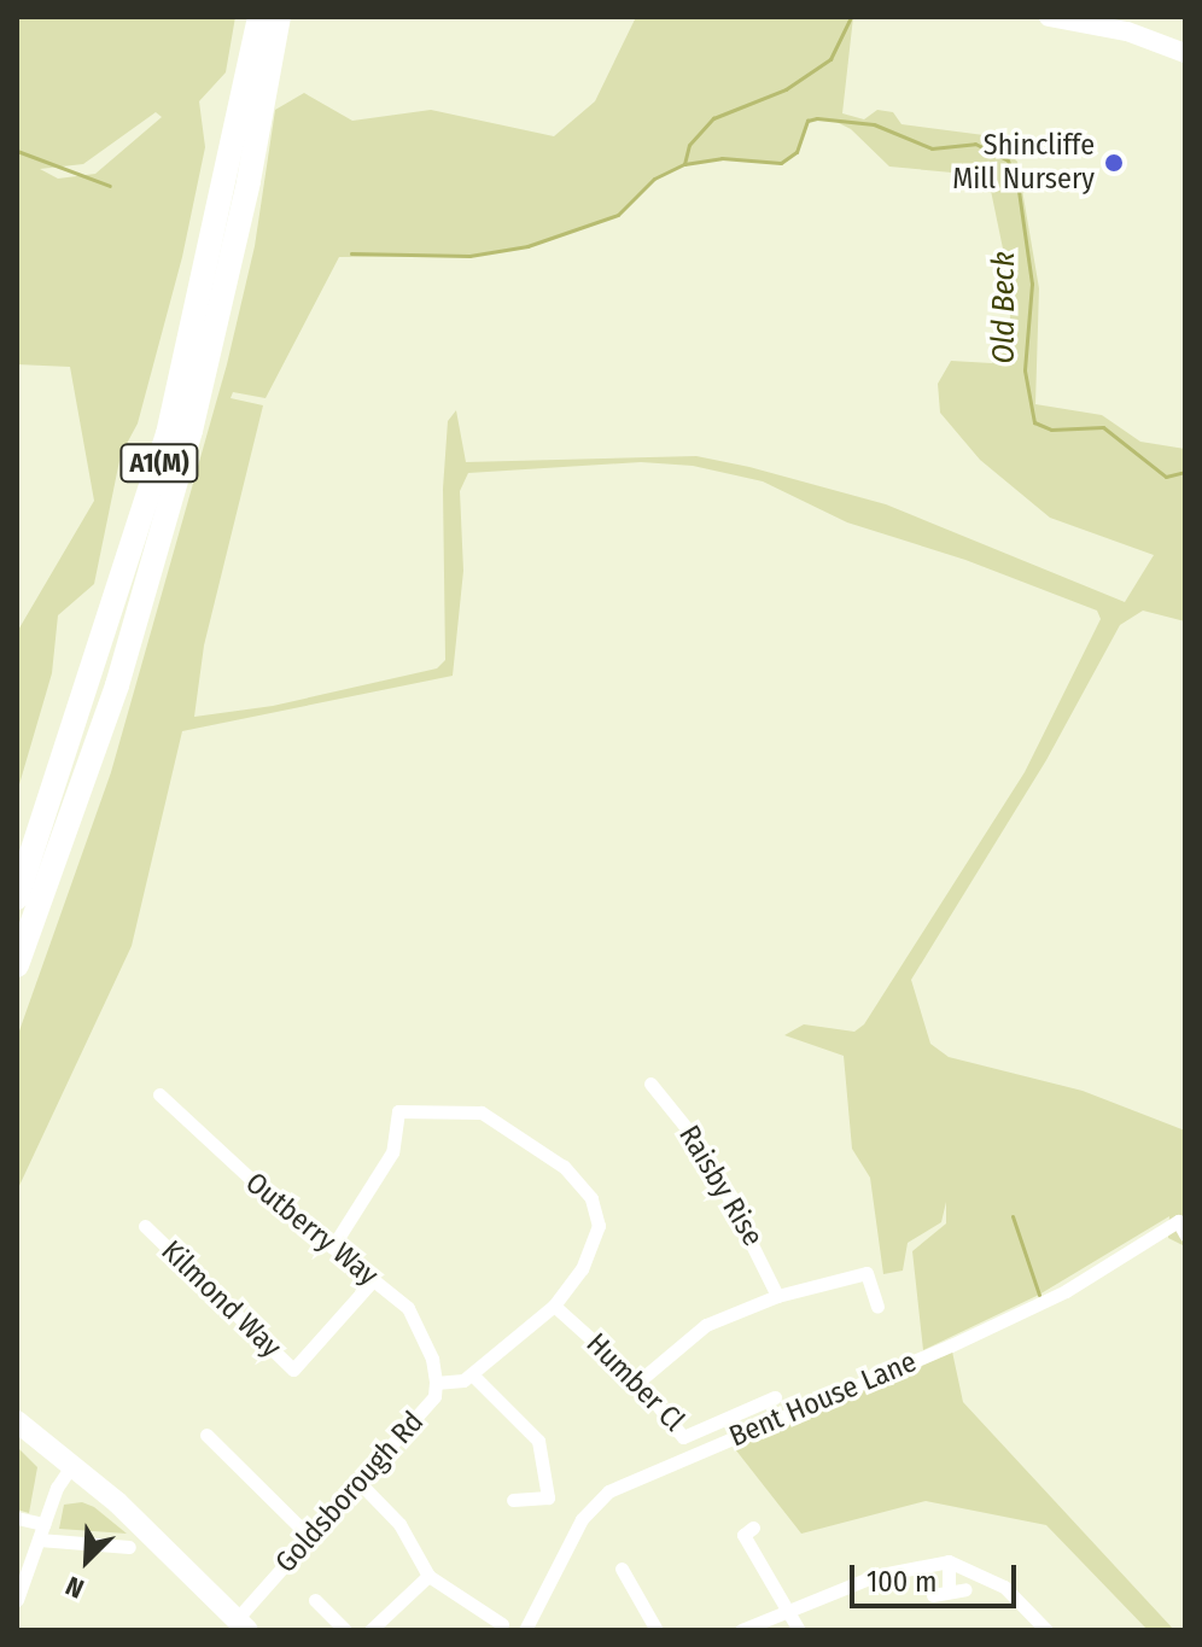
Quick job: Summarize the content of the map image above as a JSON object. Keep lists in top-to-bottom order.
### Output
{
  "streets": {
    "highway": ["A1(M)"],
    "street": [
      "Raisby Rise",
      "Outberry Way",
      "Kilmond Way",
      "Humber Cl",
      "Bent House Lane",
      "Goldsborough Rd"
    ]
  },
  "crossings": [
    ["Outberry Way", "Kilmond Way"],
    ["Outberry Way", "Goldsborough Rd"],
    ["Humber Cl", "Goldsborough Rd"]
  ],
  "water": ["Old Beck"],
  "places": ["Shincliffe Mill Nursery"],
  "scale_bar": "100 m",
  "north": "bottom left"
}
